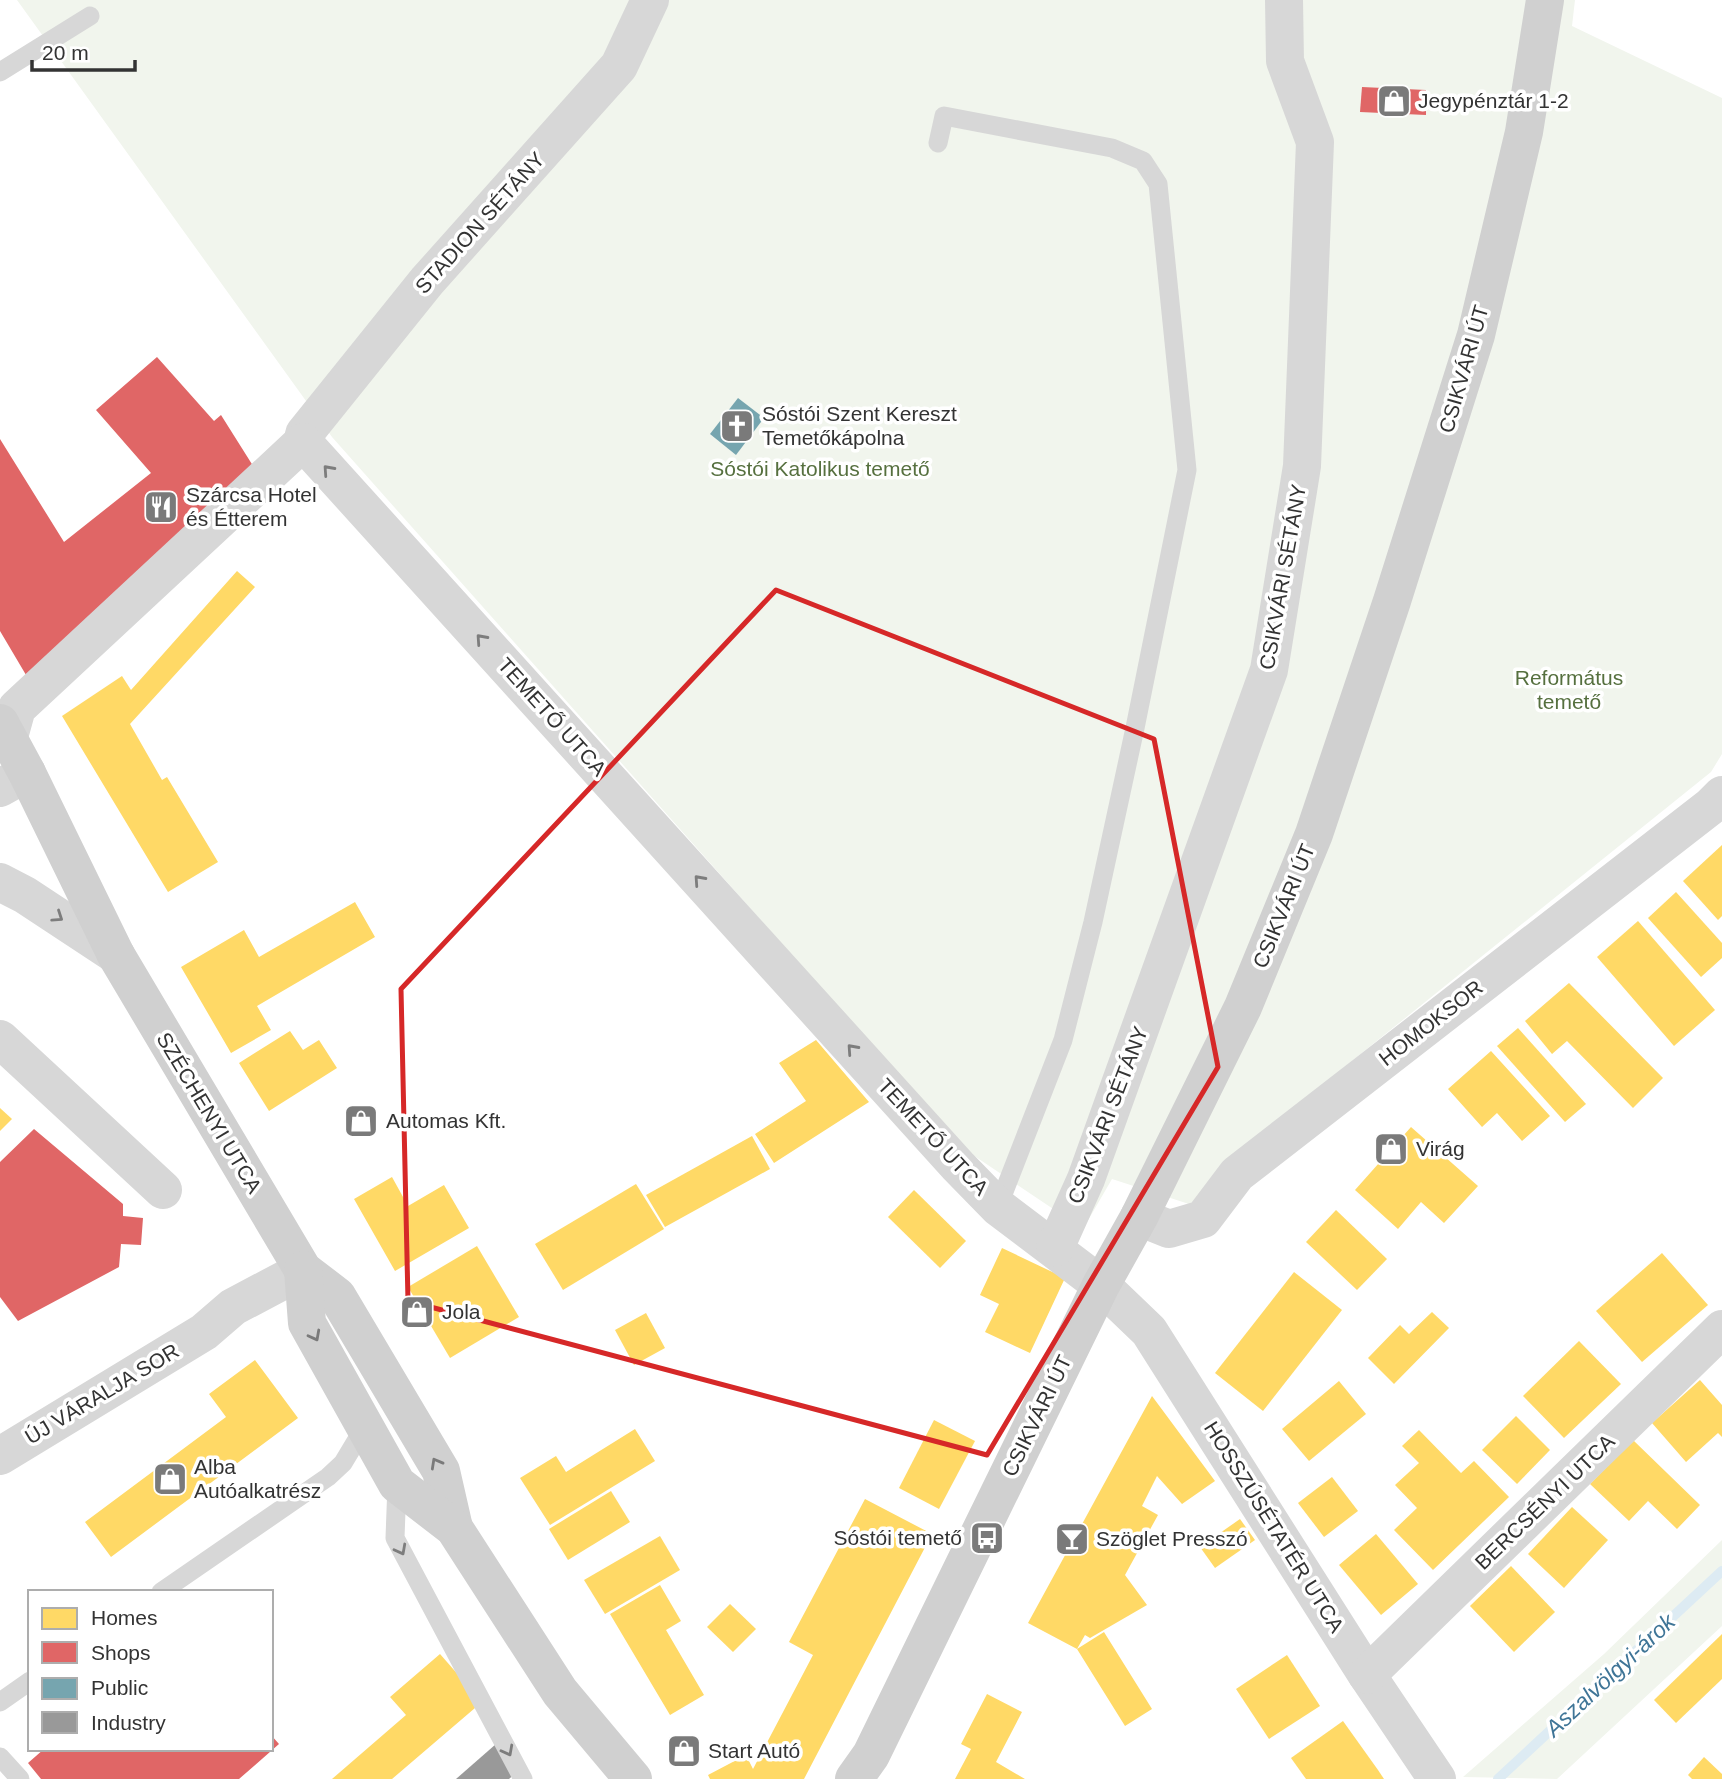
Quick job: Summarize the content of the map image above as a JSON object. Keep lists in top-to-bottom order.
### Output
{
  "streets": {
    "street": [
      "STADION SÉTÁNY",
      "CSIKVÁRI ÚT",
      "CSIKVÁRI SÉTÁNY",
      "TEMETŐ UTCA",
      "HOMOKSOR",
      "SZÉCHENYI UTCA",
      "ÚJ VÁRALJA SOR",
      "BERCSÉNYI UTCA",
      "HOSSZÚSÉTATÉR UTCA"
    ]
  },
  "crossings": [
    ["STADION SÉTÁNY", "TEMETŐ UTCA"],
    ["CSIKVÁRI ÚT", "TEMETŐ UTCA"],
    ["CSIKVÁRI ÚT", "HOMOKSOR"],
    ["CSIKVÁRI ÚT", "HOSSZÚSÉTATÉR UTCA"],
    ["CSIKVÁRI SÉTÁNY", "TEMETŐ UTCA"],
    ["TEMETŐ UTCA", "HOSSZÚSÉTATÉR UTCA"],
    ["SZÉCHENYI UTCA", "ÚJ VÁRALJA SOR"],
    ["BERCSÉNYI UTCA", "HOSSZÚSÉTATÉR UTCA"]
  ],
  "one_way": ["TEMETŐ UTCA"],
  "water": ["Aszalvölgyi-árok"],
  "parks": ["Sóstói Katolikus temető", "Református temető"],
  "places": {
    "shop": [
      "Jegypénztár 1-2",
      "Automas Kft.",
      "Virág",
      "Jola",
      "Alba Autóalkatrész",
      "Start Autó"
    ],
    "church": ["Sóstói Szent Kereszt Temetőkápolna"],
    "restaurant": ["Szárcsa Hotel és Étterem"],
    "bus stop": ["Sóstói temető"],
    "bar": ["Szöglet Presszó"]
  },
  "legend": [
    "Homes",
    "Shops",
    "Public",
    "Industry"
  ],
  "scale_bar": "20 m"
}
